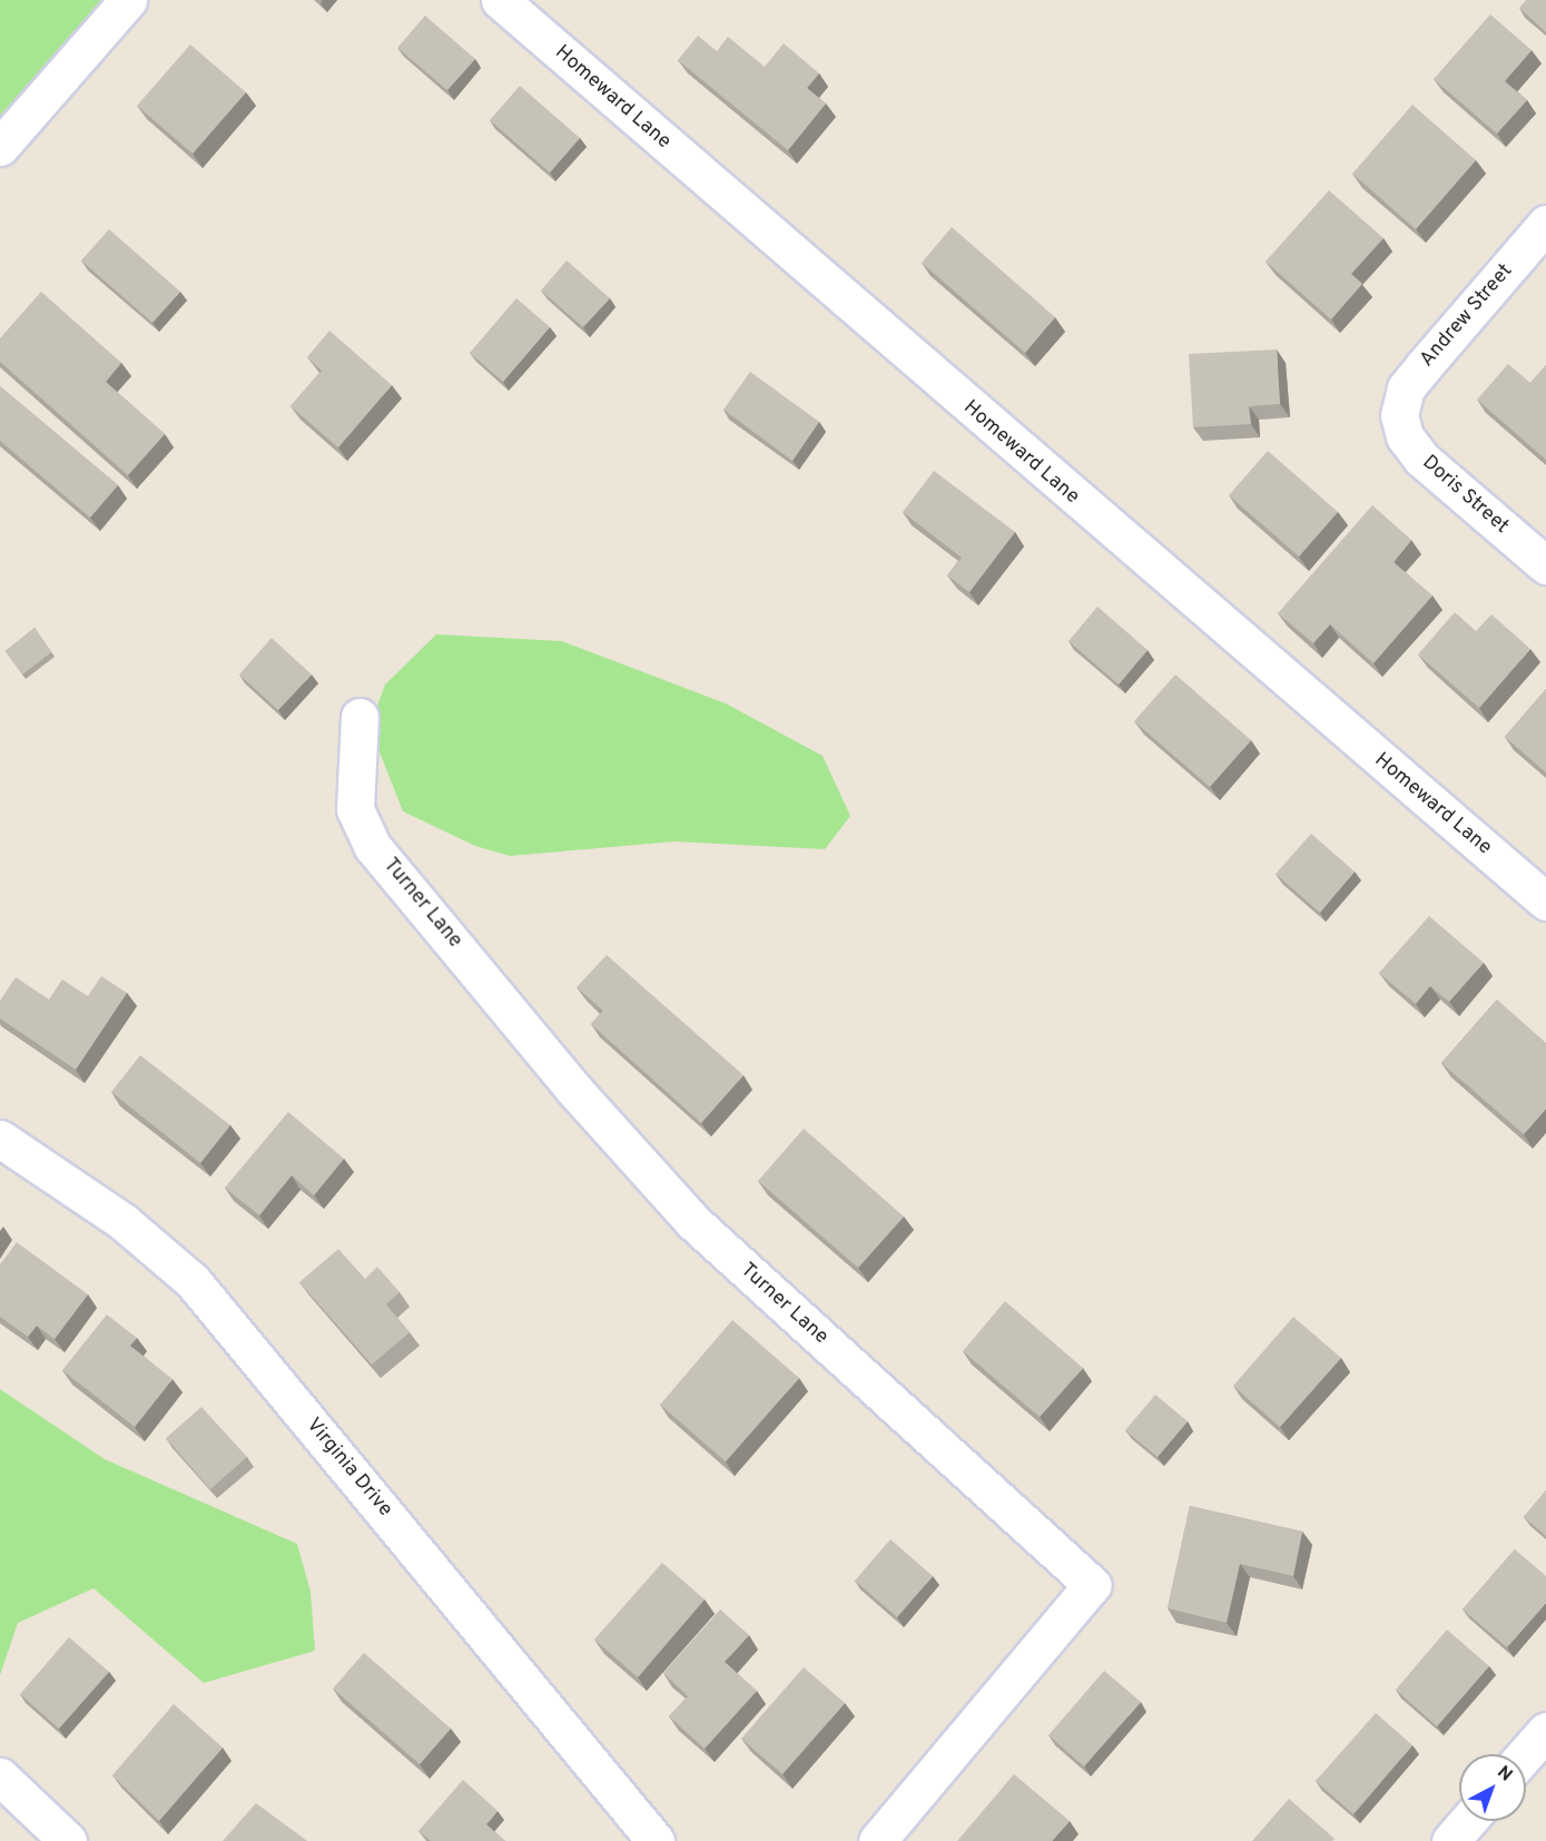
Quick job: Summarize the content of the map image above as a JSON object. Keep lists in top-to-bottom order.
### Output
{
  "streets": {
    "street": [
      "Homeward Lane",
      "Andrew Street",
      "Doris Street",
      "Turner Lane",
      "Virginia Drive"
    ]
  },
  "crossings": [
    ["Andrew Street", "Doris Street"]
  ],
  "north": "top right"
}
